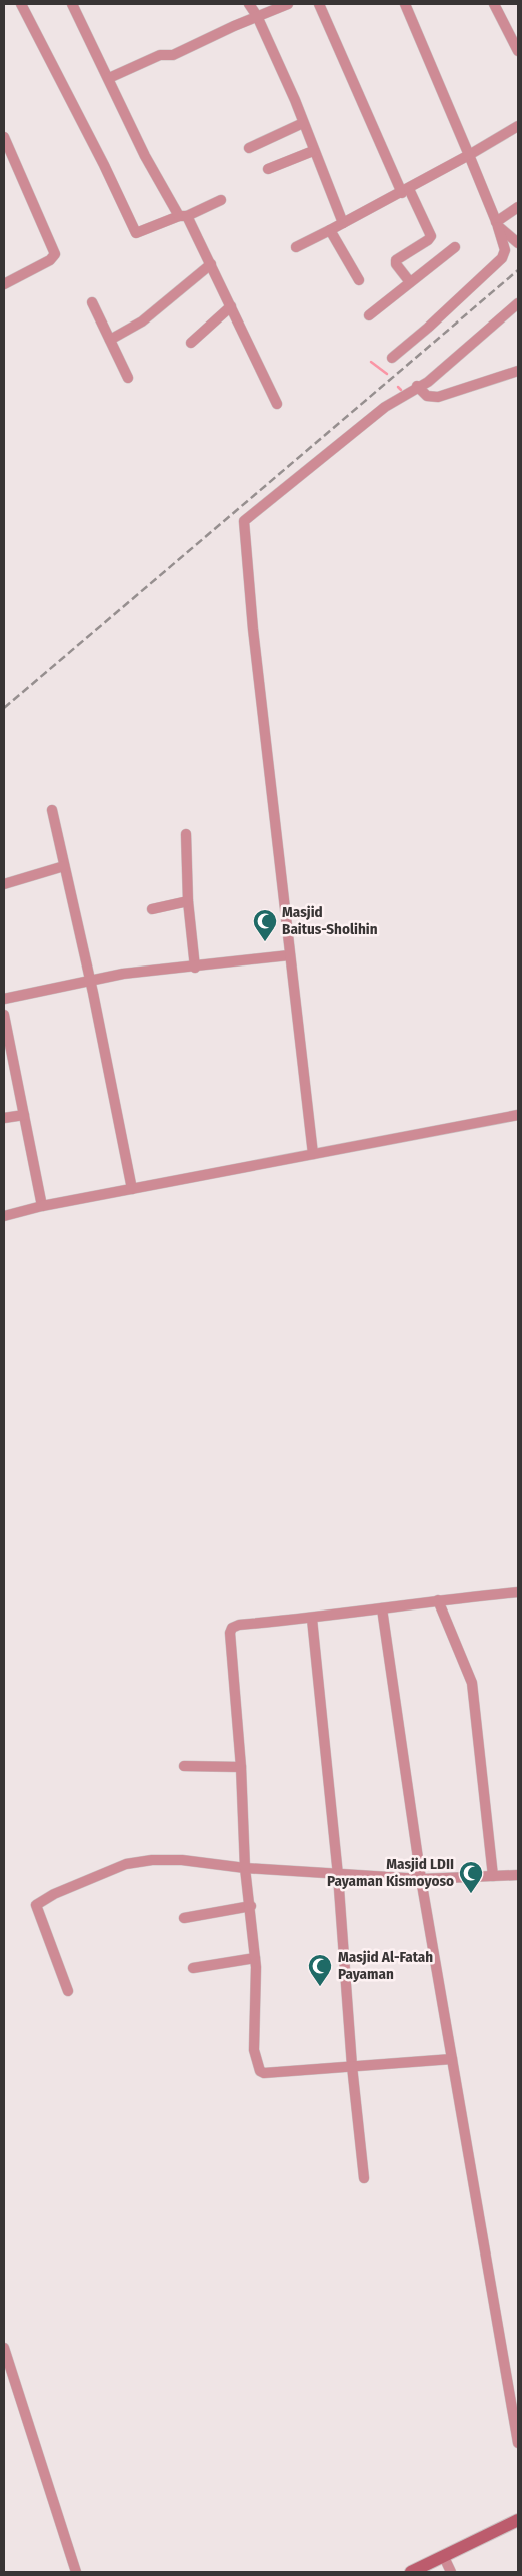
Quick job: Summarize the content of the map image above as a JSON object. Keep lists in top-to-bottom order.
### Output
{
  "places": {
    "mosque": ["Masjid Baitus-Sholihin", "Masjid LDII Payaman Kismoyoso", "Masjid Al-Fatah Payaman"]
  }
}
